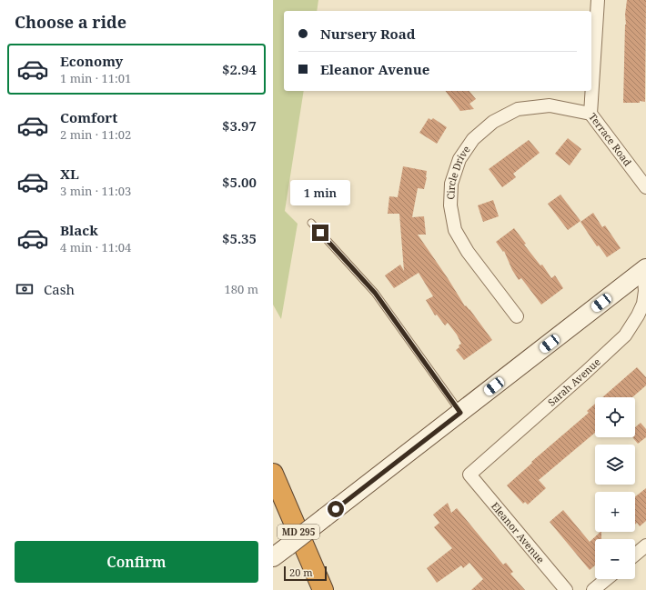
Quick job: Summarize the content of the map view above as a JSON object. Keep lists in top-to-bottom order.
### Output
{
  "streets": {
    "highway": ["MD 295"],
    "street": [
      "Terrace Road",
      "Circle Drive",
      "Sarah Avenue",
      "Eleanor Avenue"
    ]
  },
  "crossings": [
    ["Terrace Road", "Circle Drive"],
    ["Sarah Avenue", "Eleanor Avenue"]
  ],
  "scale_bar": "20 m",
  "page": {
    "heading": "Choose a ride",
    "banner": ["Nursery Road", "Eleanor Avenue"],
    "list": [
      {
        "name": "Economy",
        "note": "1 min · 11:01",
        "value": "$2.94"
      },
      {
        "name": "Comfort",
        "note": "2 min · 11:02",
        "value": "$3.97"
      },
      {
        "name": "XL",
        "note": "3 min · 11:03",
        "value": "$5.00"
      },
      {
        "name": "Black",
        "note": "4 min · 11:04",
        "value": "$5.35"
      }
    ],
    "bubble": "1 min",
    "pay": ["Cash", "180 m"],
    "map_buttons": ["+", "−"],
    "buttons": "Confirm",
    "scale": "20 m"
  }
}
